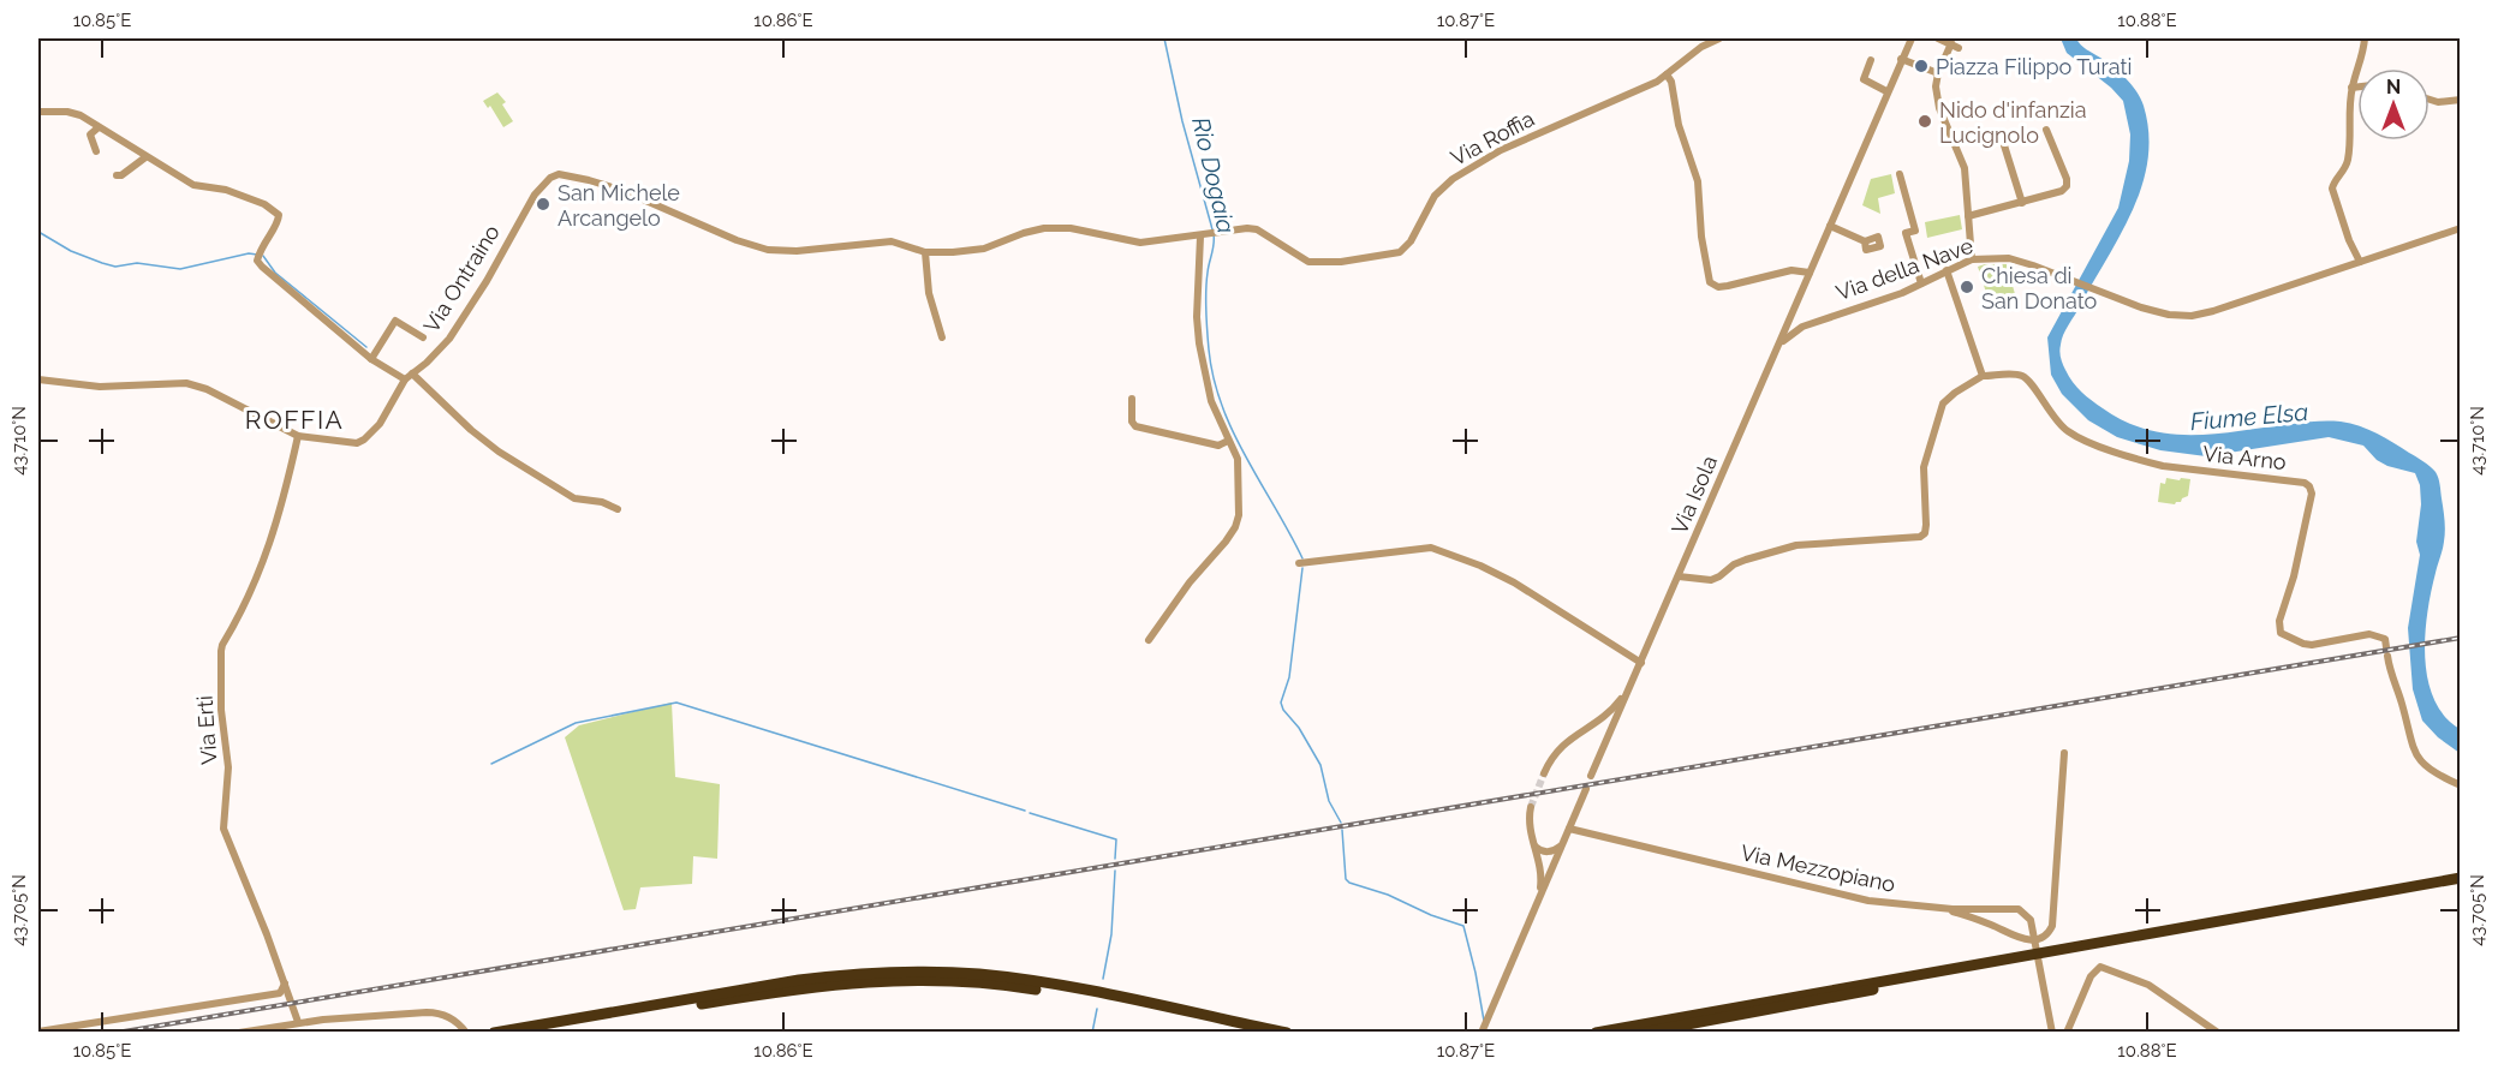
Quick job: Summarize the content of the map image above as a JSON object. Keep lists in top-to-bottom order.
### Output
{
  "streets": {
    "street": [
      "Via Roffia",
      "Via della Nave",
      "Via Ontraino",
      "Via Arno",
      "Via Isola",
      "Via Erti",
      "Via Mezzopiano"
    ]
  },
  "crossings": [
    ["Via della Nave", "Via Isola"],
    ["Via Ontraino", "Via Erti"]
  ],
  "districts": ["ROFFIA"],
  "water": ["Rio Dogaia", "Fiume Elsa"],
  "places": [
    "Piazza Filippo Turati",
    "Nido d'infanzia Lucignolo",
    "San Michele Arcangelo",
    "Chiesa di San Donato"
  ],
  "north": "top",
  "coordinates": [
    "10.85°E",
    "10.86°E",
    "10.87°E",
    "10.88°E",
    "43.710°N",
    "43.705°N"
  ]
}
